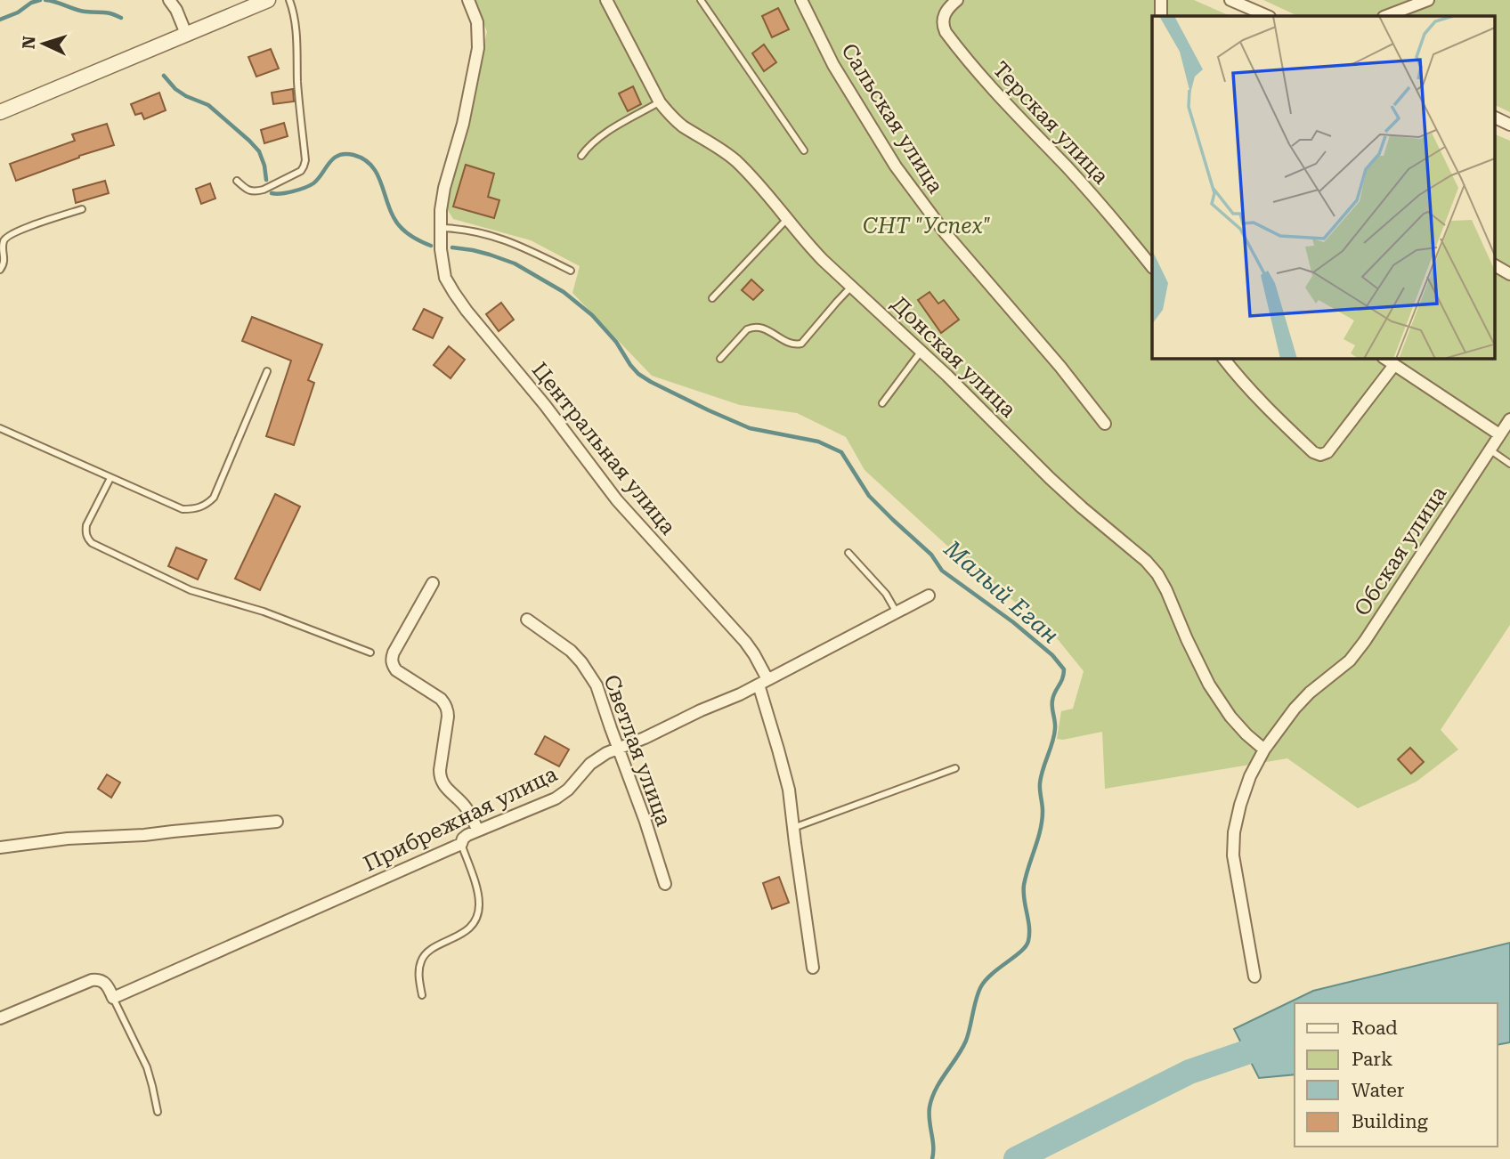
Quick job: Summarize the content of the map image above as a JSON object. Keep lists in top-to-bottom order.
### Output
{
  "streets": {
    "street": [
      "Сальская улица",
      "Терская улица",
      "Донская улица",
      "Центральная улица",
      "Обская улица",
      "Светлая улица",
      "Прибрежная улица"
    ]
  },
  "crossings": [
    ["Донская улица", "Обская улица"],
    ["Центральная улица", "Прибрежная улица"],
    ["Светлая улица", "Прибрежная улица"]
  ],
  "water": ["Малый Еган"],
  "parks": ["СНТ \"Успех\""],
  "legend": [
    "Road",
    "Park",
    "Water",
    "Building"
  ],
  "north": "left"
}
